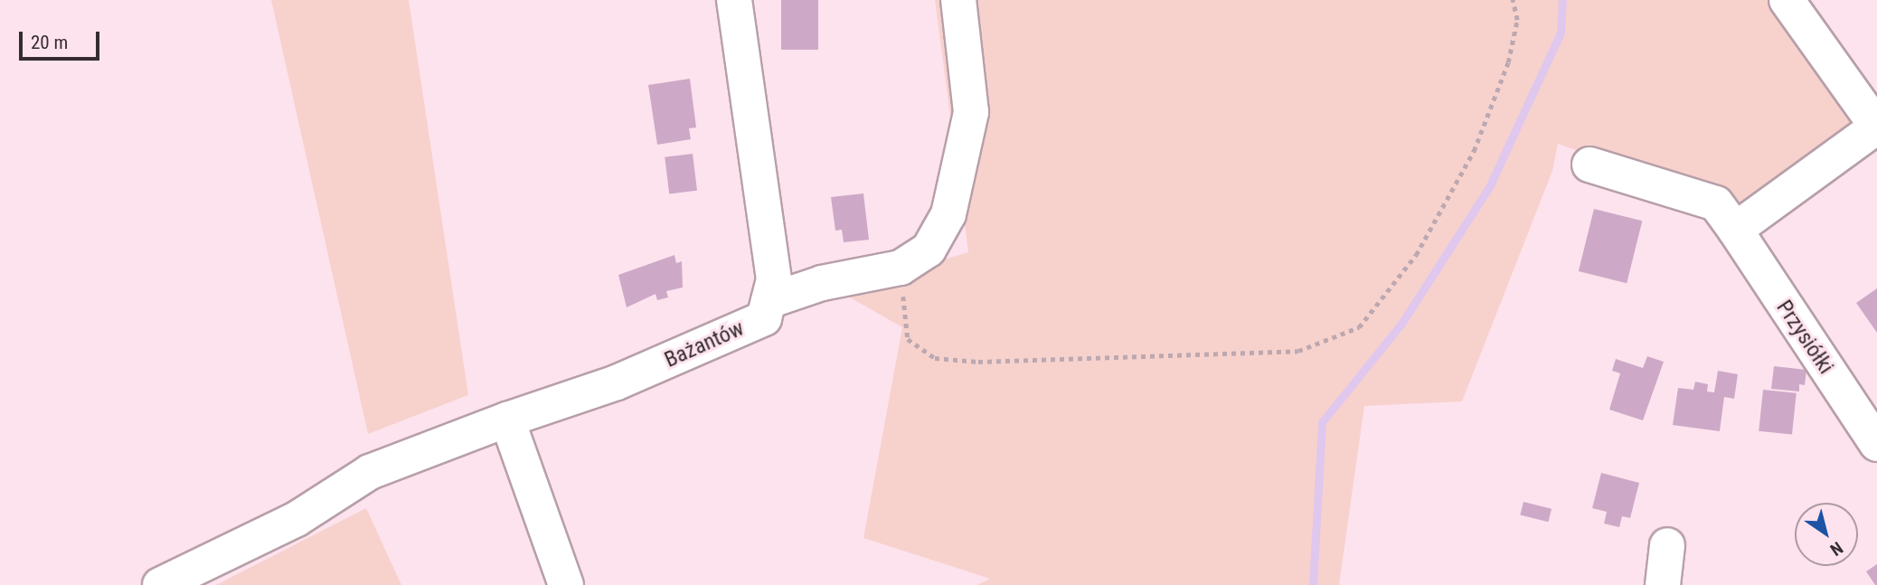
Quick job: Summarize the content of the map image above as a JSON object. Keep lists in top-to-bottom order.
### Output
{
  "streets": {
    "street": ["Przysiółki", "Bażantów"]
  },
  "scale_bar": "20 m",
  "north": "bottom right"
}
